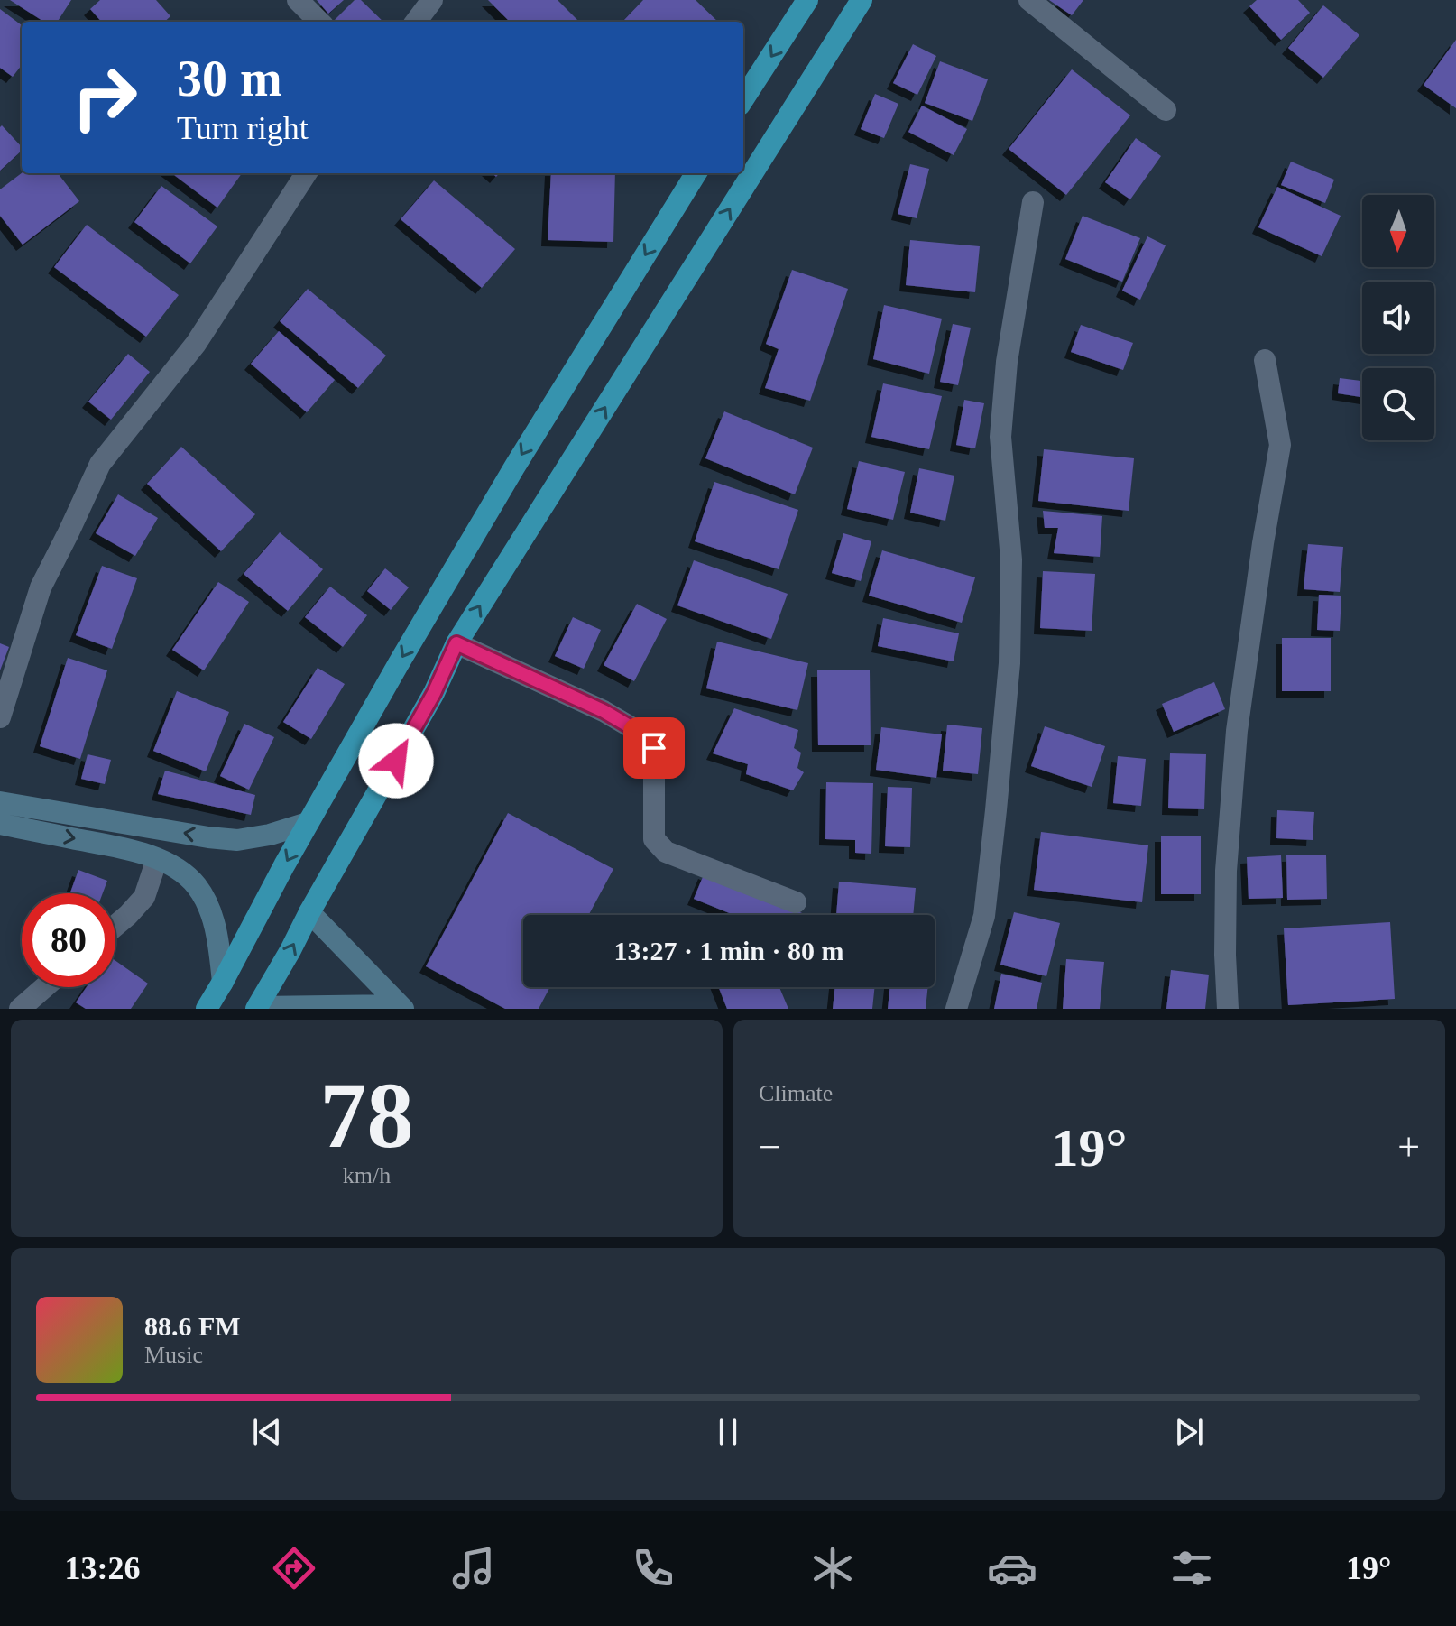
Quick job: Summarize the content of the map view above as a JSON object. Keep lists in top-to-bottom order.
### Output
{
  "north": "bottom",
  "page": {
    "turn": ["30 m", "Turn right"],
    "limit": "80",
    "trip": "13:27 · 1 min · 80 m",
    "tile": [
      ["78", "km/h"],
      "Climate"
    ],
    "heat": ["−", "19°", "+"],
    "song": ["88.6 FM", "Music"],
    "tabs": ["13:26", "19°"]
  }
}
